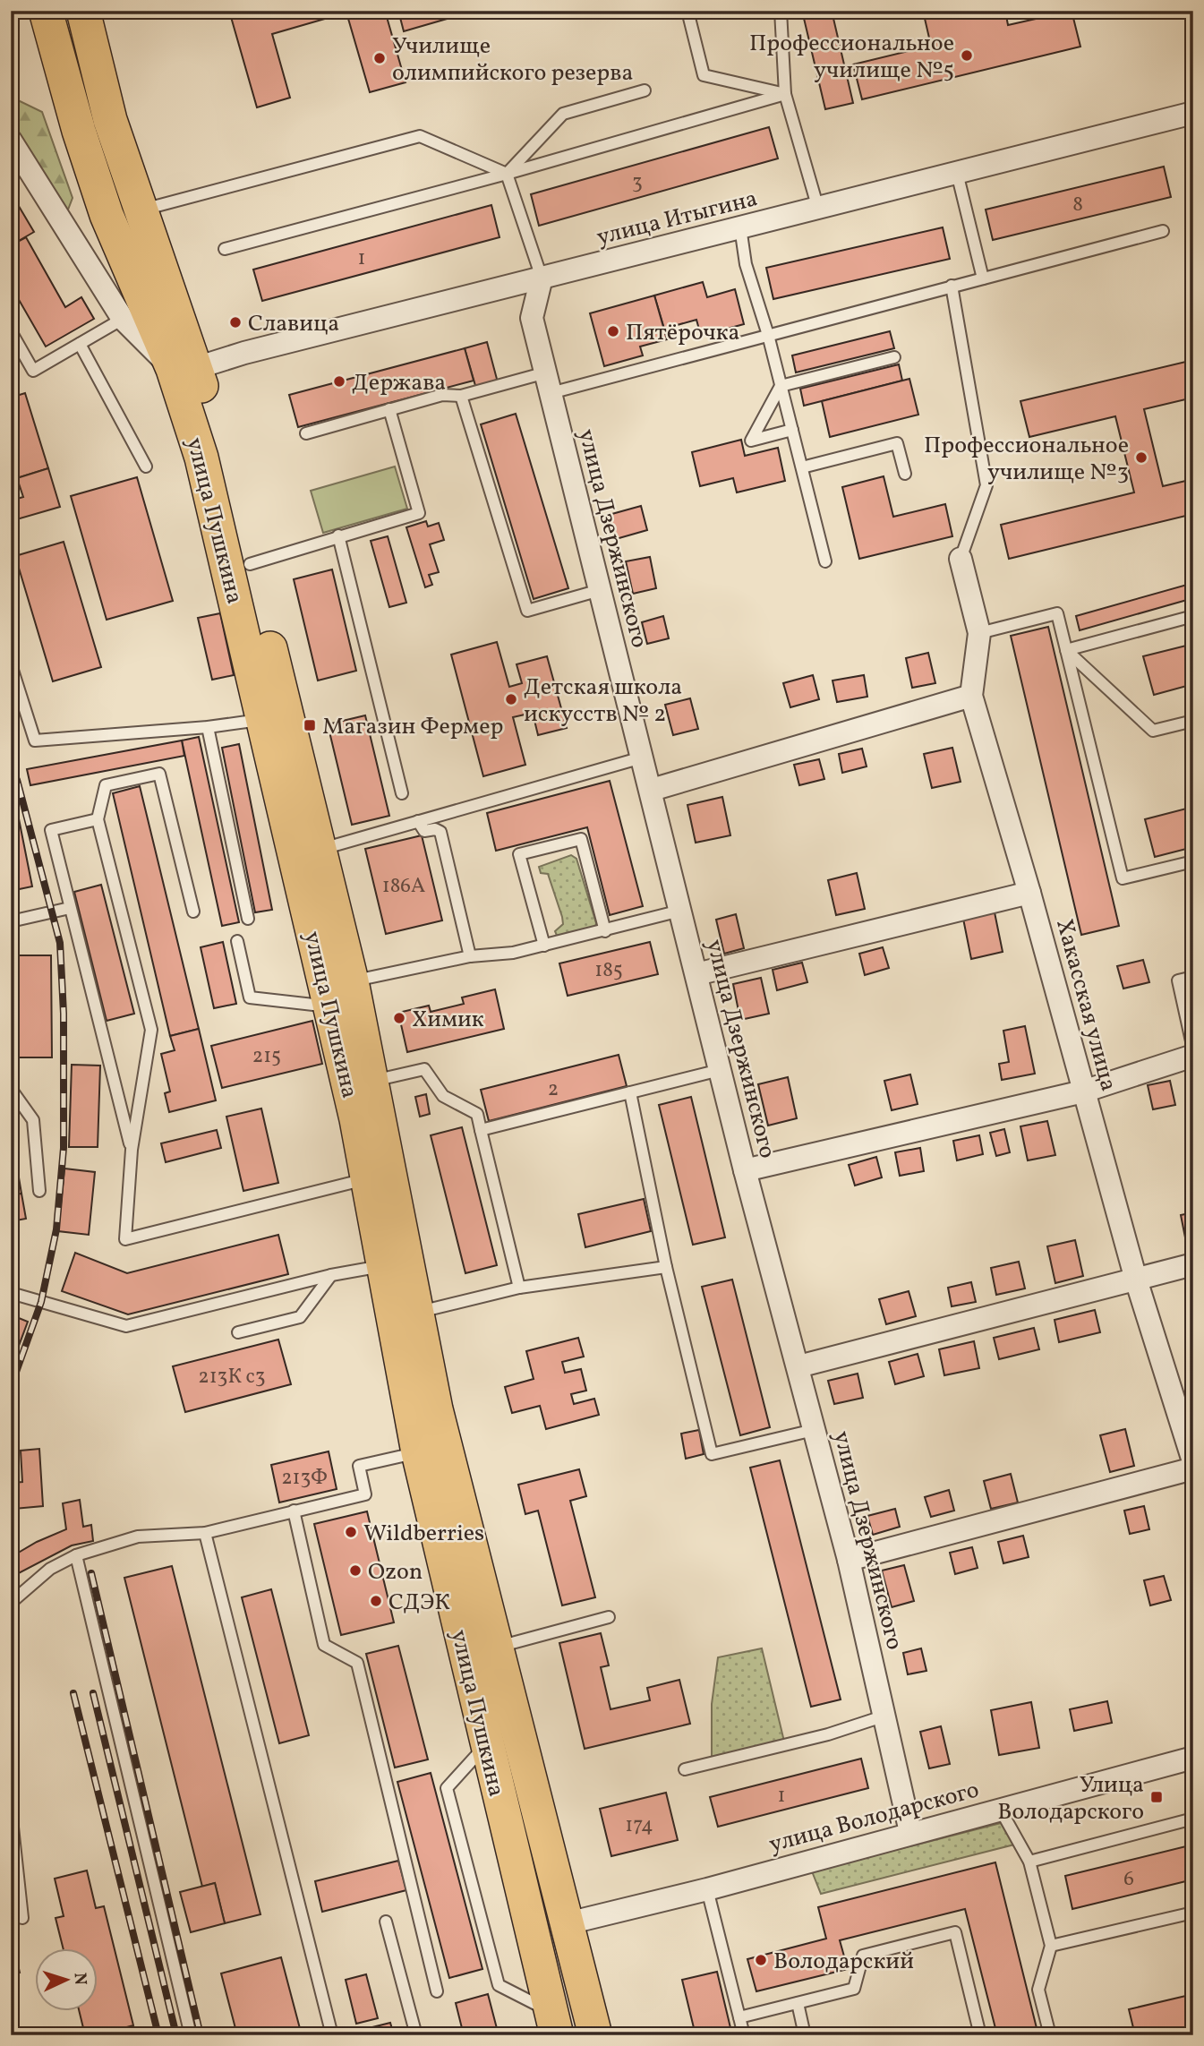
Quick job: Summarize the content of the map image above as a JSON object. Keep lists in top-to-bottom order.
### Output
{
  "streets": {
    "main road": ["улица Пушкина"],
    "street": [
      "улица Итыгина",
      "улица Дзержинского",
      "Хакасская улица",
      "улица Володарского"
    ]
  },
  "crossings": [
    ["улица Итыгина", "улица Пушкина"],
    ["улица Итыгина", "улица Дзержинского"],
    ["улица Пушкина", "улица Володарского"],
    ["улица Дзержинского", "улица Володарского"]
  ],
  "places": {
    "other": [
      "Профессиональное училище №5",
      "Училище олимпийского резерва",
      "Славица",
      "Пятёрочка",
      "Держава",
      "Профессиональное училище №3",
      "Детская школа искусств № 2",
      "Химик",
      "Wildberries",
      "Ozon",
      "СДЭК",
      "Володарский"
    ],
    "transit": ["Магазин Фермер", "Улица Володарского"]
  },
  "house_numbers": [
    "3",
    "8",
    "1",
    "186А",
    "185",
    "215",
    "2",
    "213К с3",
    "213Ф",
    "1",
    "174",
    "6"
  ],
  "north": "right"
}
